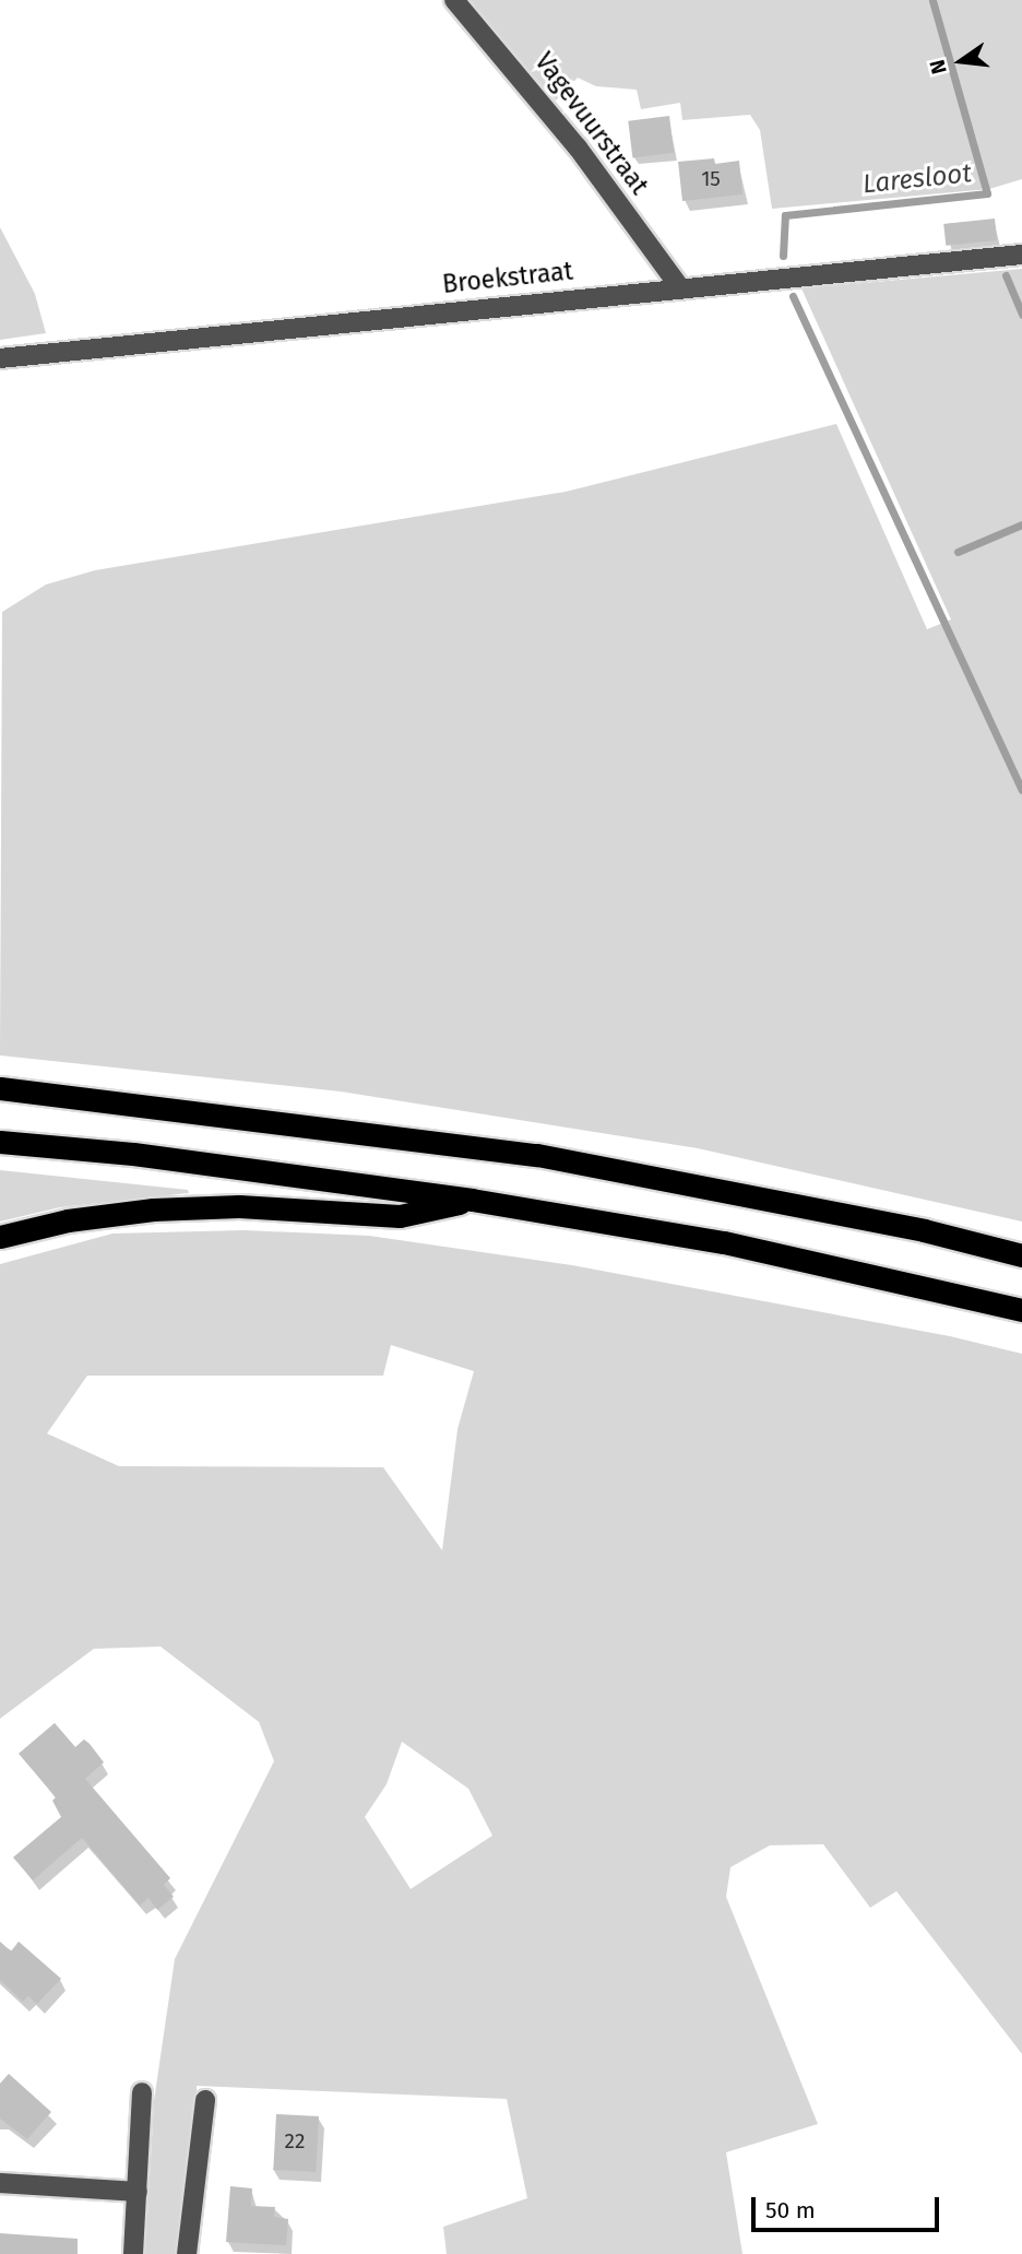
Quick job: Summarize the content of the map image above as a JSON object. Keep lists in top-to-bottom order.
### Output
{
  "streets": {
    "street": ["Vagevuurstraat", "Broekstraat"]
  },
  "crossings": [
    ["Vagevuurstraat", "Broekstraat"]
  ],
  "water": ["Laresloot"],
  "house_numbers": ["15", "22"],
  "scale_bar": "50 m",
  "north": "left"
}
